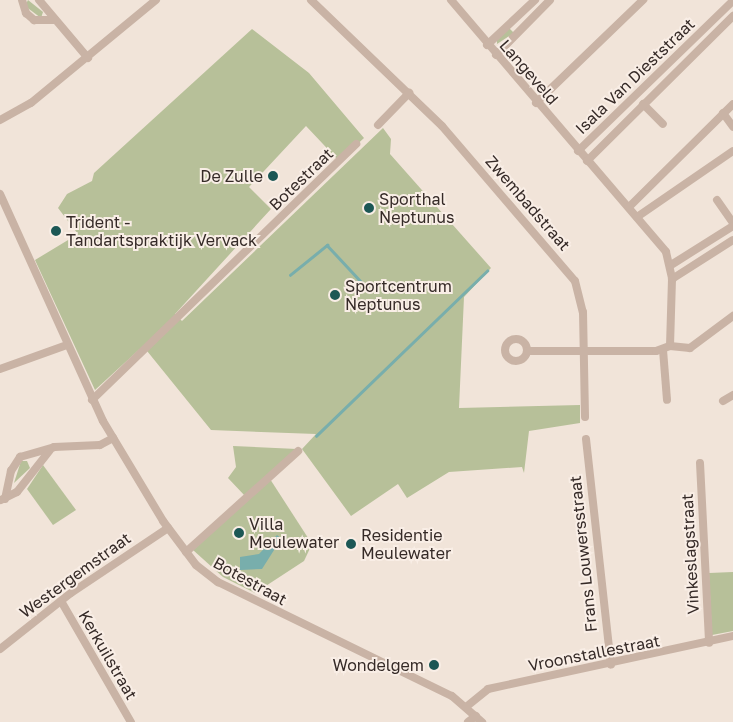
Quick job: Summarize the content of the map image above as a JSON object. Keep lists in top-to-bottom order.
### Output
{
  "streets": {
    "street": [
      "Langeveld",
      "Isala Van Dieststraat",
      "Botestraat",
      "Zwembadstraat",
      "Frans Louwersstraat",
      "Vinkeslagstraat",
      "Westergemstraat",
      "Vroonstallestraat",
      "Kerkuilstraat"
    ]
  },
  "crossings": [
    ["Langeveld", "Isala Van Dieststraat"],
    ["Botestraat", "Westergemstraat"],
    ["Botestraat", "Vroonstallestraat"],
    ["Frans Louwersstraat", "Vroonstallestraat"],
    ["Vinkeslagstraat", "Vroonstallestraat"],
    ["Westergemstraat", "Kerkuilstraat"]
  ],
  "places": [
    "De Zulle",
    "Sporthal Neptunus",
    "Trident - Tandartspraktijk Vervack",
    "Sportcentrum Neptunus",
    "Villa Meulewater",
    "Residentie Meulewater",
    "Wondelgem"
  ]
}
